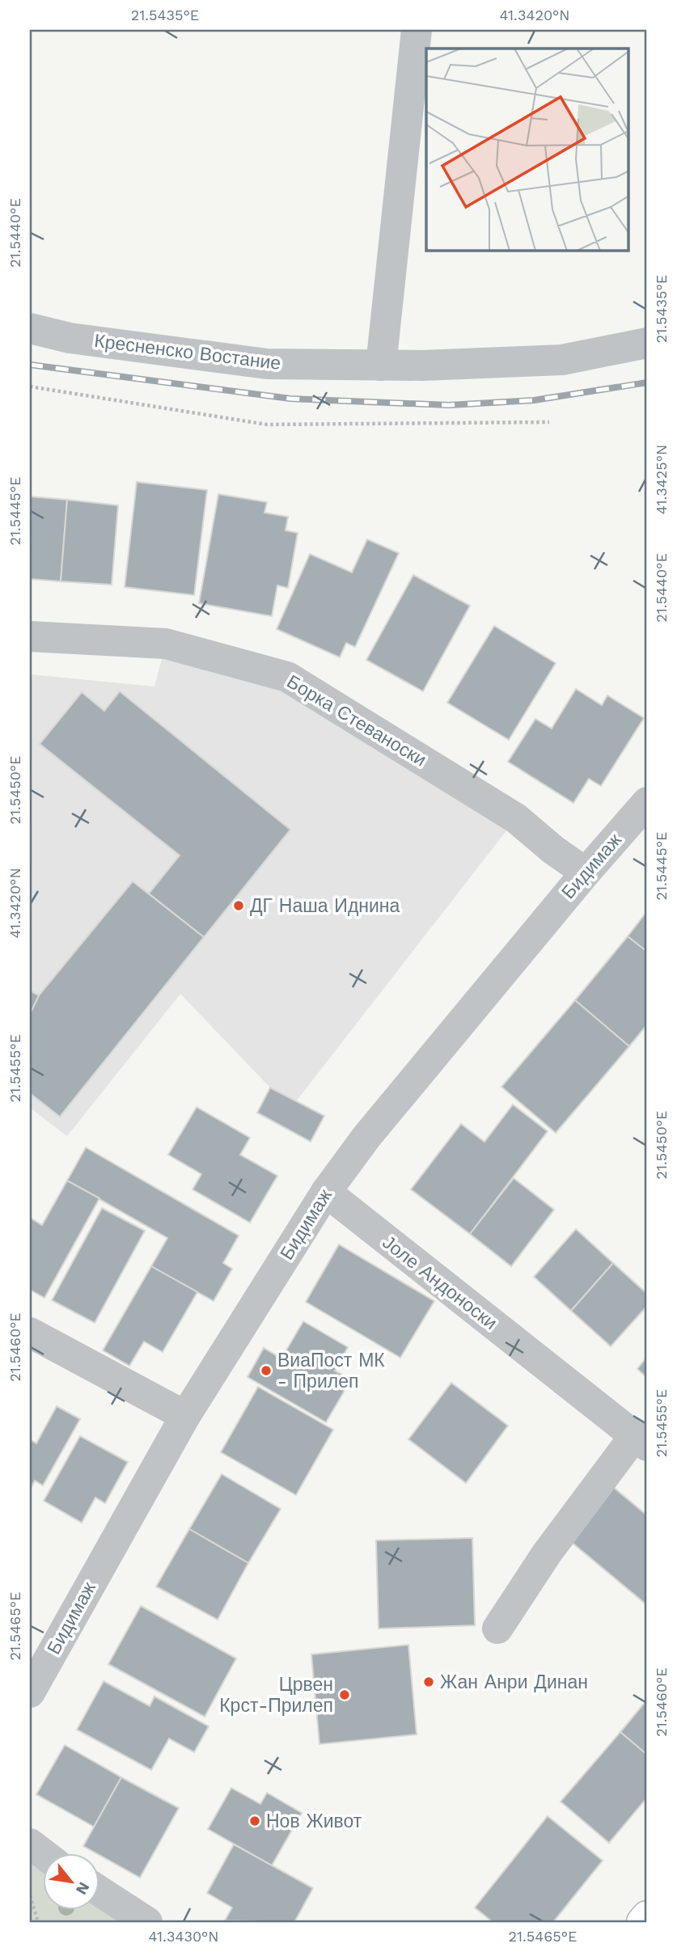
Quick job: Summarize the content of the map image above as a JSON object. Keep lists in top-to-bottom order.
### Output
{
  "streets": {
    "street": [
      "Кресненско Востание",
      "Борка Стеваноски",
      "Бидимаж",
      "Јоле Андоноски"
    ]
  },
  "crossings": [
    ["Борка Стеваноски", "Бидимаж"],
    ["Бидимаж", "Јоле Андоноски"]
  ],
  "places": [
    "ДГ Наша Иднина",
    "ВиаПост МК - Прилеп",
    "Жан Анри Динан",
    "Црвен Крст-Прилеп",
    "Нов Живот"
  ],
  "north": "bottom right",
  "coordinates": [
    "21.5435°E",
    "41.3420°N",
    "21.5440°E",
    "41.3425°N",
    "21.5445°E",
    "21.5450°E",
    "21.5455°E",
    "21.5460°E",
    "21.5465°E",
    "41.3430°N"
  ]
}
